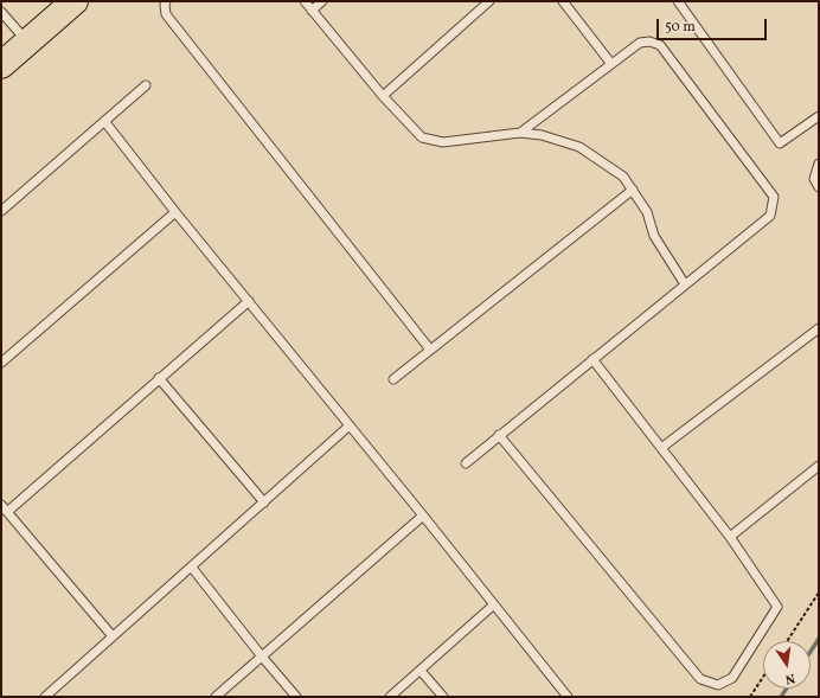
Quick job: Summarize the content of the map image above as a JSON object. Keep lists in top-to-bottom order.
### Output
{
  "scale_bar": "50 m",
  "north": "bottom"
}
